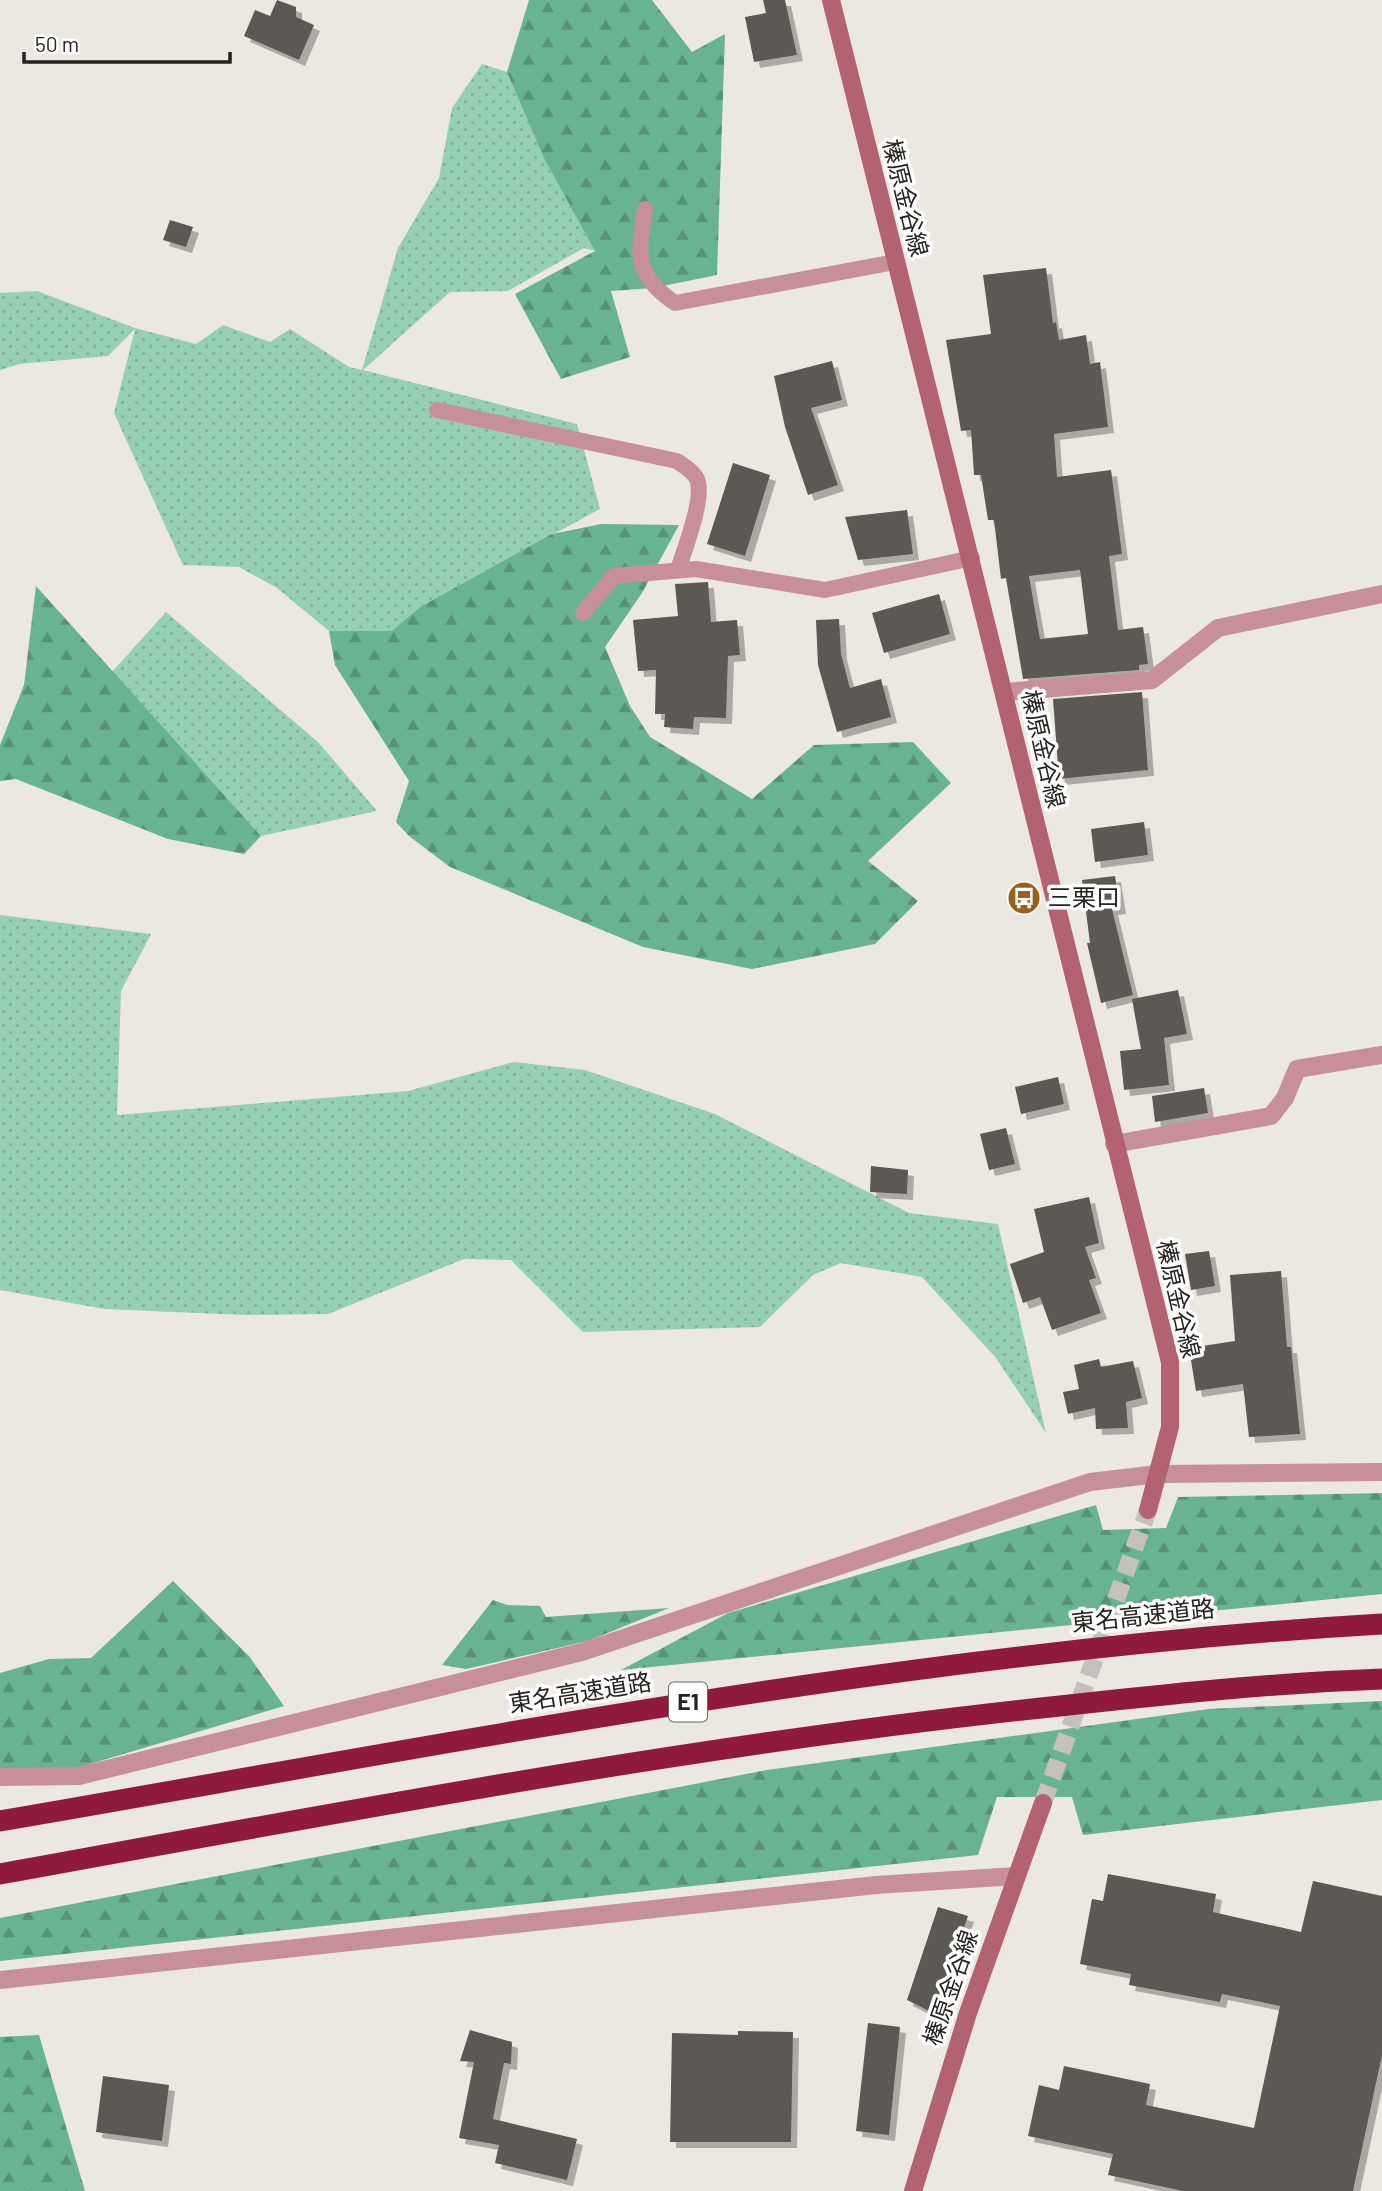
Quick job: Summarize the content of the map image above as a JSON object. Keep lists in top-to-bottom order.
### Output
{
  "streets": {
    "highway": ["東名高速道路", "E1"],
    "main road": ["榛原金谷線"]
  },
  "places": {
    "bus stop": ["三栗口"]
  },
  "scale_bar": "50 m"
}
